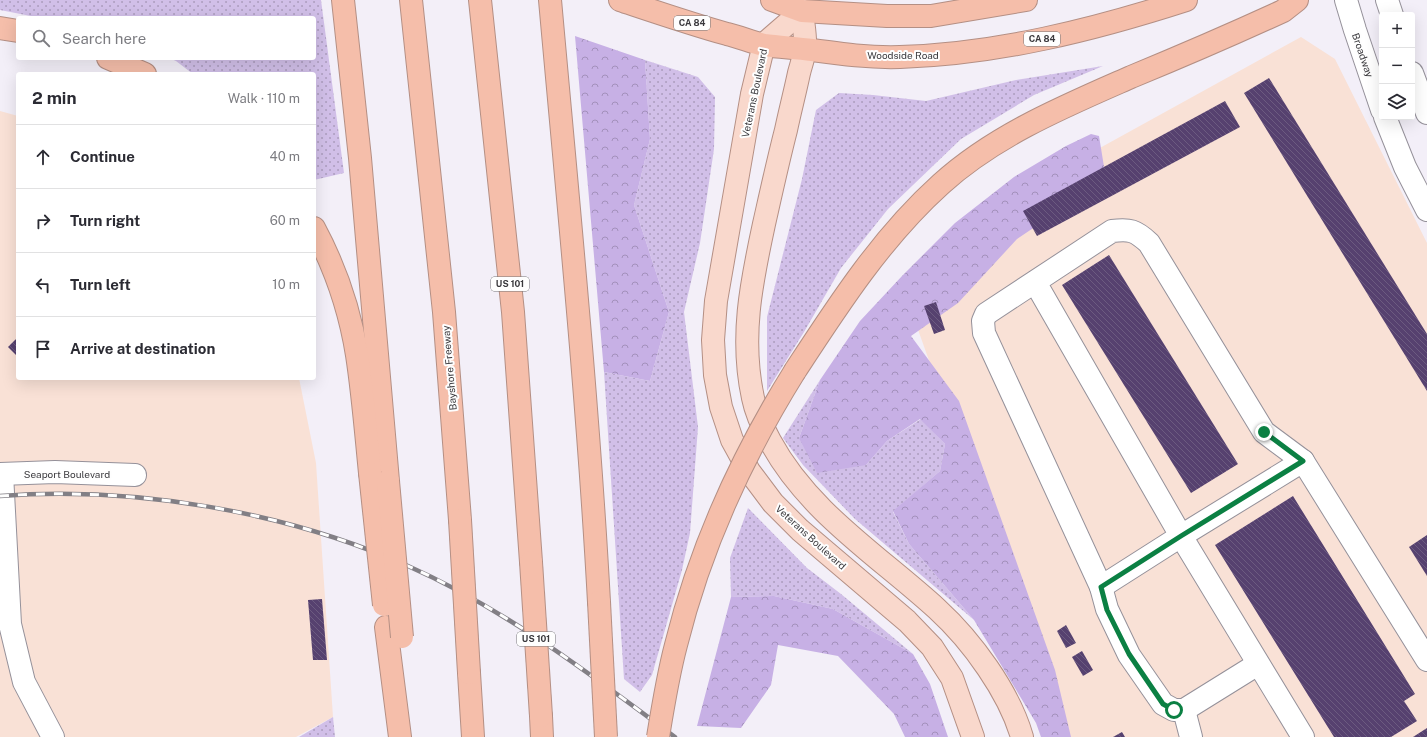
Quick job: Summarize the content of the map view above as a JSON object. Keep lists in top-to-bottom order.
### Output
{
  "streets": {
    "highway": [
      "CA 84",
      "Woodside Road",
      "US 101",
      "Bayshore Freeway"
    ],
    "main road": ["Veterans Boulevard"],
    "street": ["Broadway", "Seaport Boulevard"]
  },
  "crossings": [
    ["Woodside Road", "Veterans Boulevard"]
  ],
  "page": {
    "map_buttons": ["+", "−"],
    "search": "Search here",
    "heading": ["2 min", "Walk · 110 m"],
    "list": [
      ["Continue", "40 m"],
      ["Turn right", "60 m"],
      ["Turn left", "10 m"],
      "Arrive at destination"
    ]
  }
}
